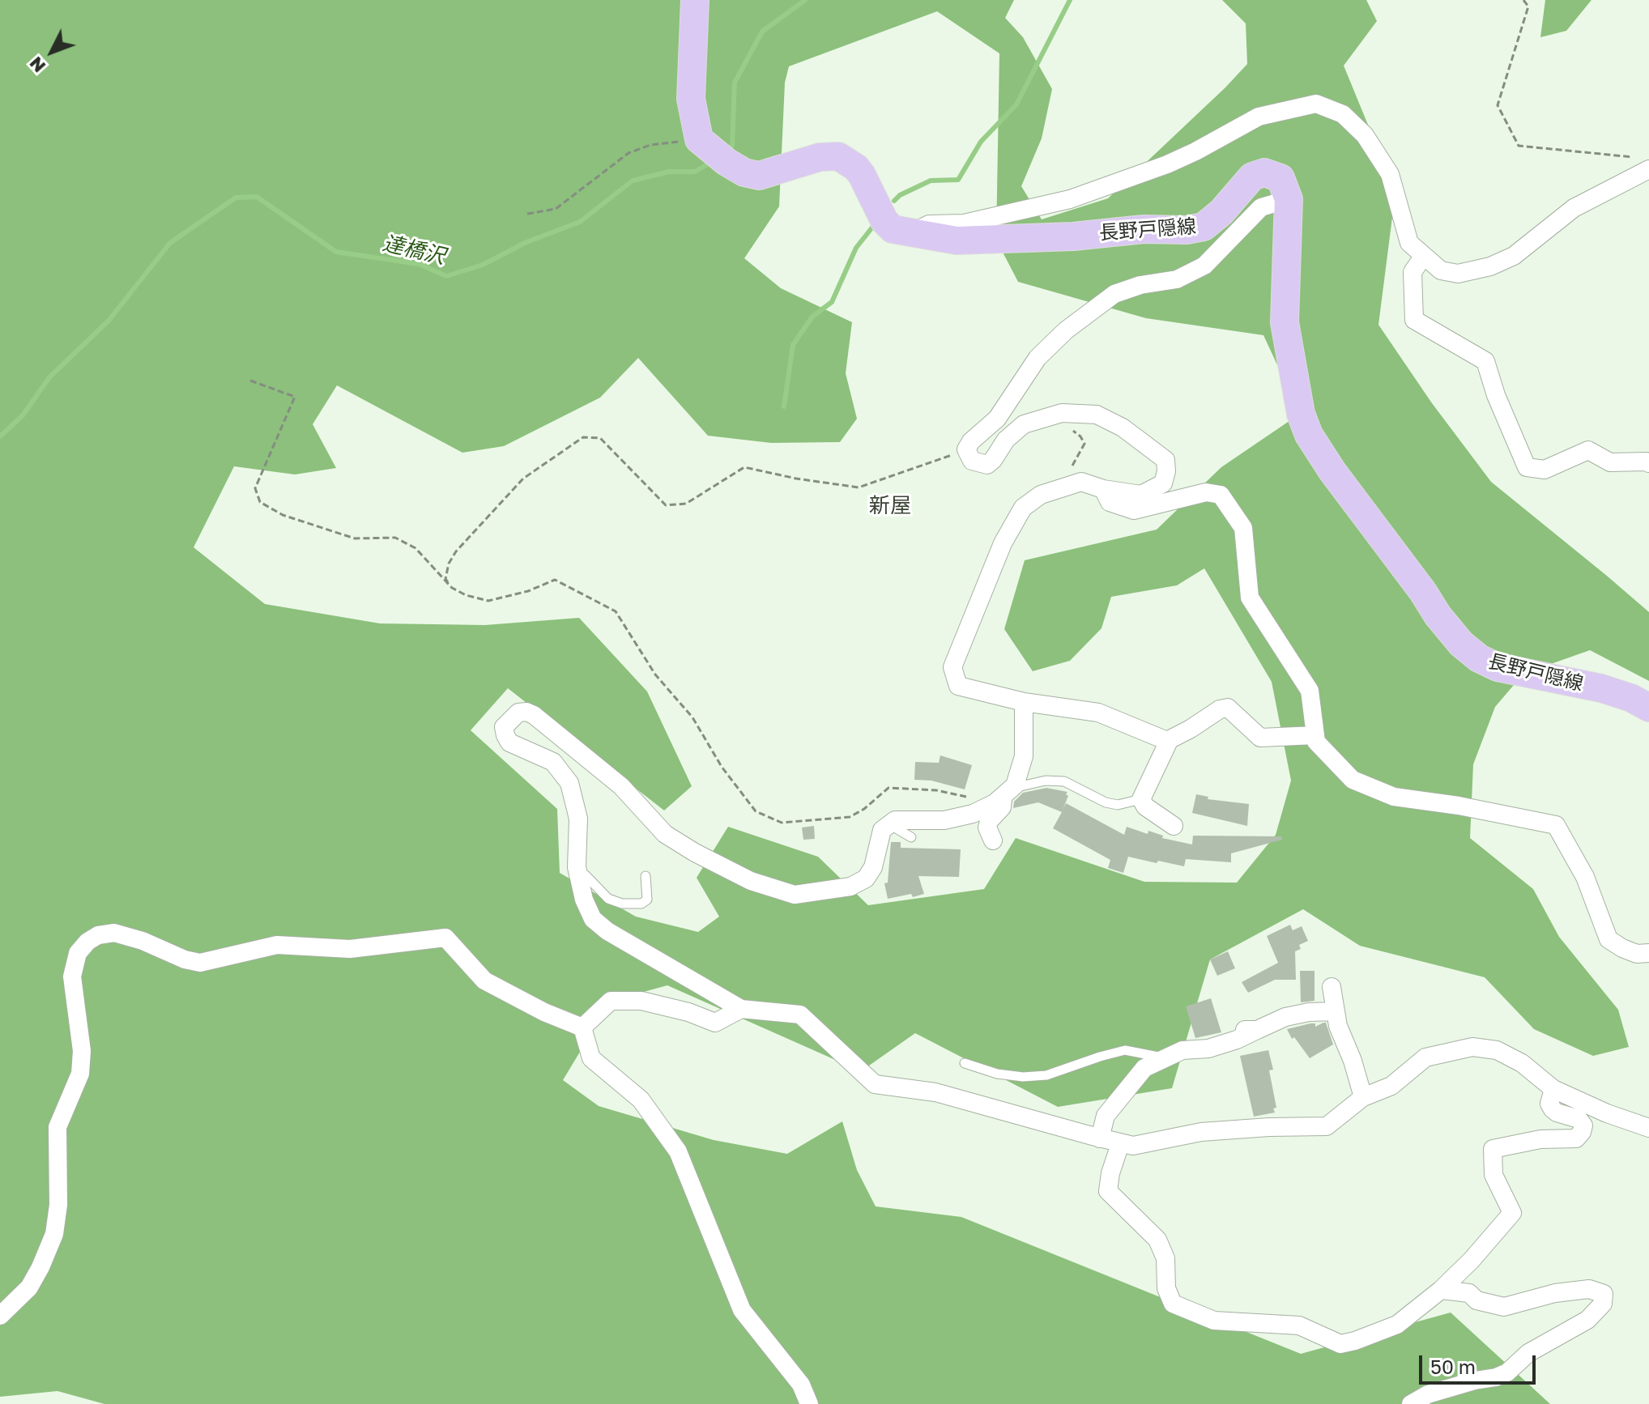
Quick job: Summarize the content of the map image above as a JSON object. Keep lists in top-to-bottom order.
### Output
{
  "streets": {
    "main road": ["長野戸隠線"]
  },
  "districts": ["新屋"],
  "water": ["達橋沢"],
  "scale_bar": "50 m",
  "north": "bottom left"
}
